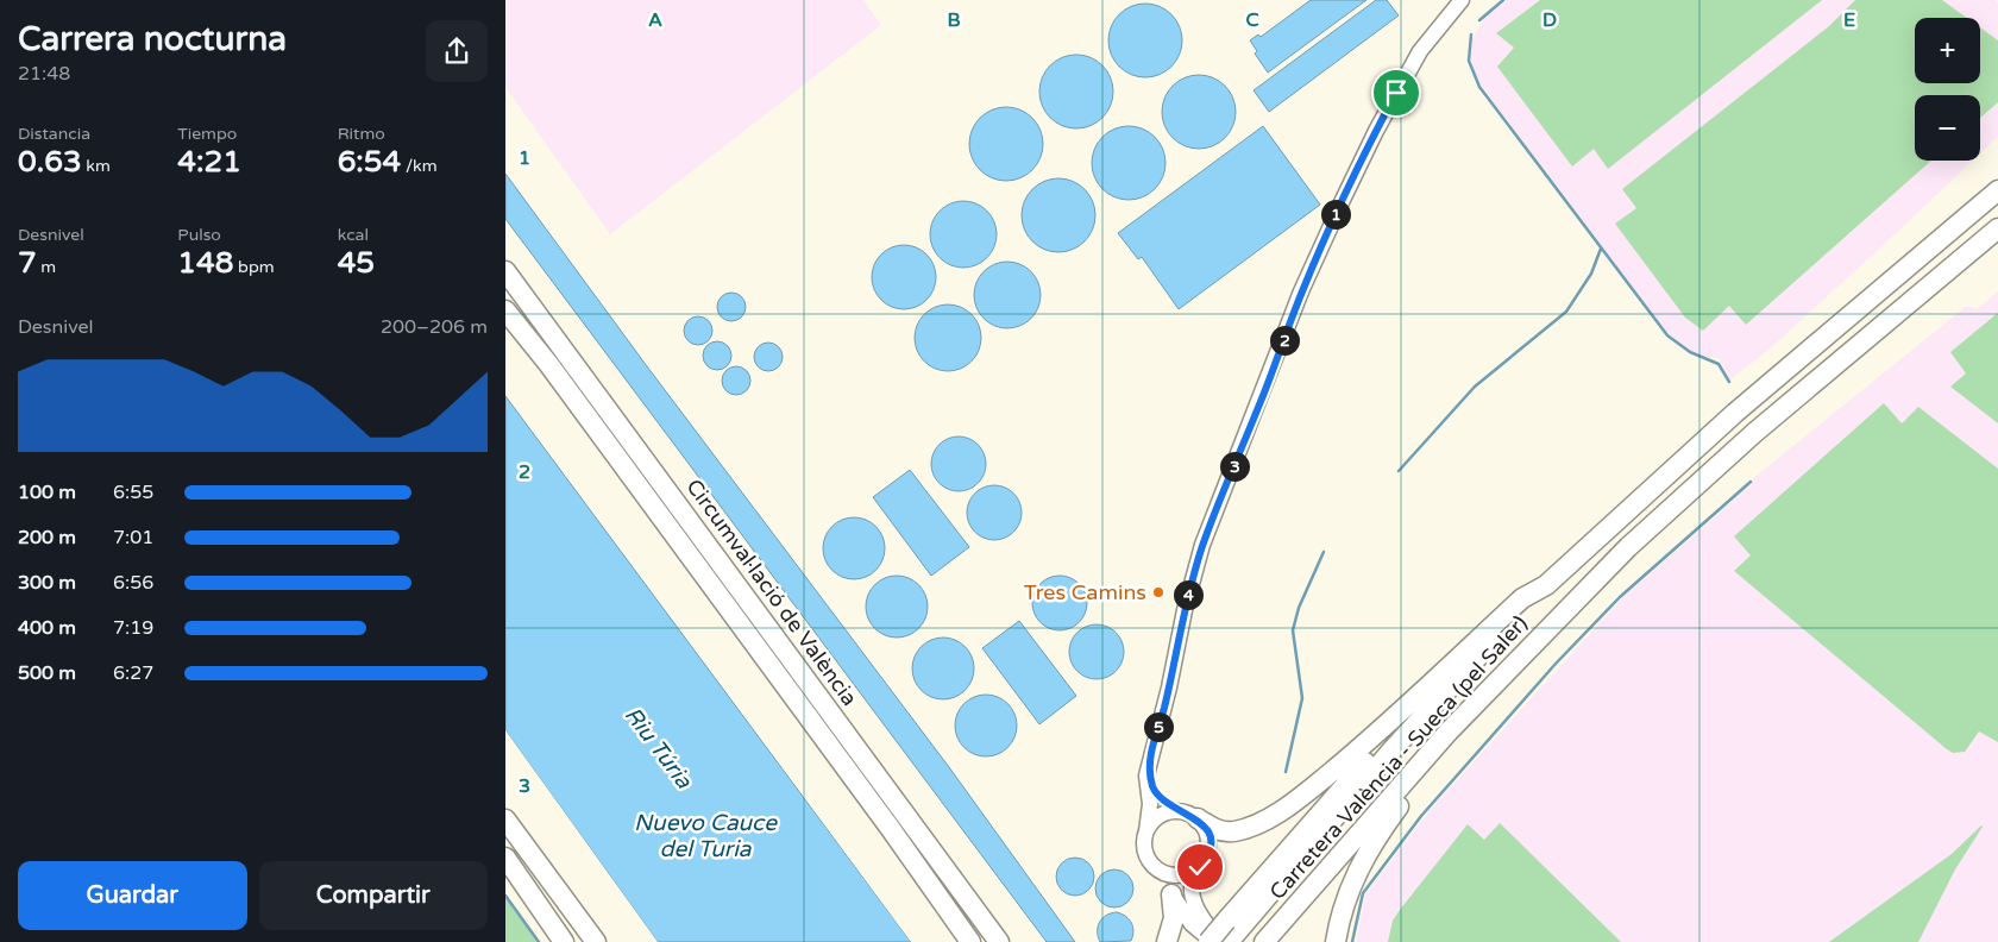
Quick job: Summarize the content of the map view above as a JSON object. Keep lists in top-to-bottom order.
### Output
{
  "streets": {
    "highway": ["Circumval·lació de València", "Carretera València - Sueca (pel Saler)"]
  },
  "water": ["Riu Túria", "Nuevo Cauce del Turia"],
  "places": ["Tres Camins"],
  "page": {
    "heading": ["Carrera nocturna", "21:48"],
    "map_buttons": ["+", "−"],
    "stats": [
      ["Distancia", "0.63 km"],
      ["Tiempo", "4:21"],
      ["Ritmo", "6:54 /km"],
      ["Desnivel", "7 m"],
      ["Pulso", "148 bpm"],
      ["kcal", "45"]
    ],
    "pins": [
      "1",
      "2",
      "3",
      "4",
      "5"
    ],
    "chart": ["Desnivel", "200–206 m"],
    "list": [
      {
        "name": "100 m",
        "note": "6:55"
      },
      {
        "name": "200 m",
        "note": "7:01"
      },
      {
        "name": "300 m",
        "note": "6:56"
      },
      {
        "name": "400 m",
        "note": "7:19"
      },
      {
        "name": "500 m",
        "note": "6:27"
      }
    ],
    "buttons": ["Guardar", "Compartir"]
  },
  "grid": {
    "columns": [
      "A",
      "B",
      "C",
      "D",
      "E"
    ],
    "rows": ["1", "2", "3"]
  }
}
